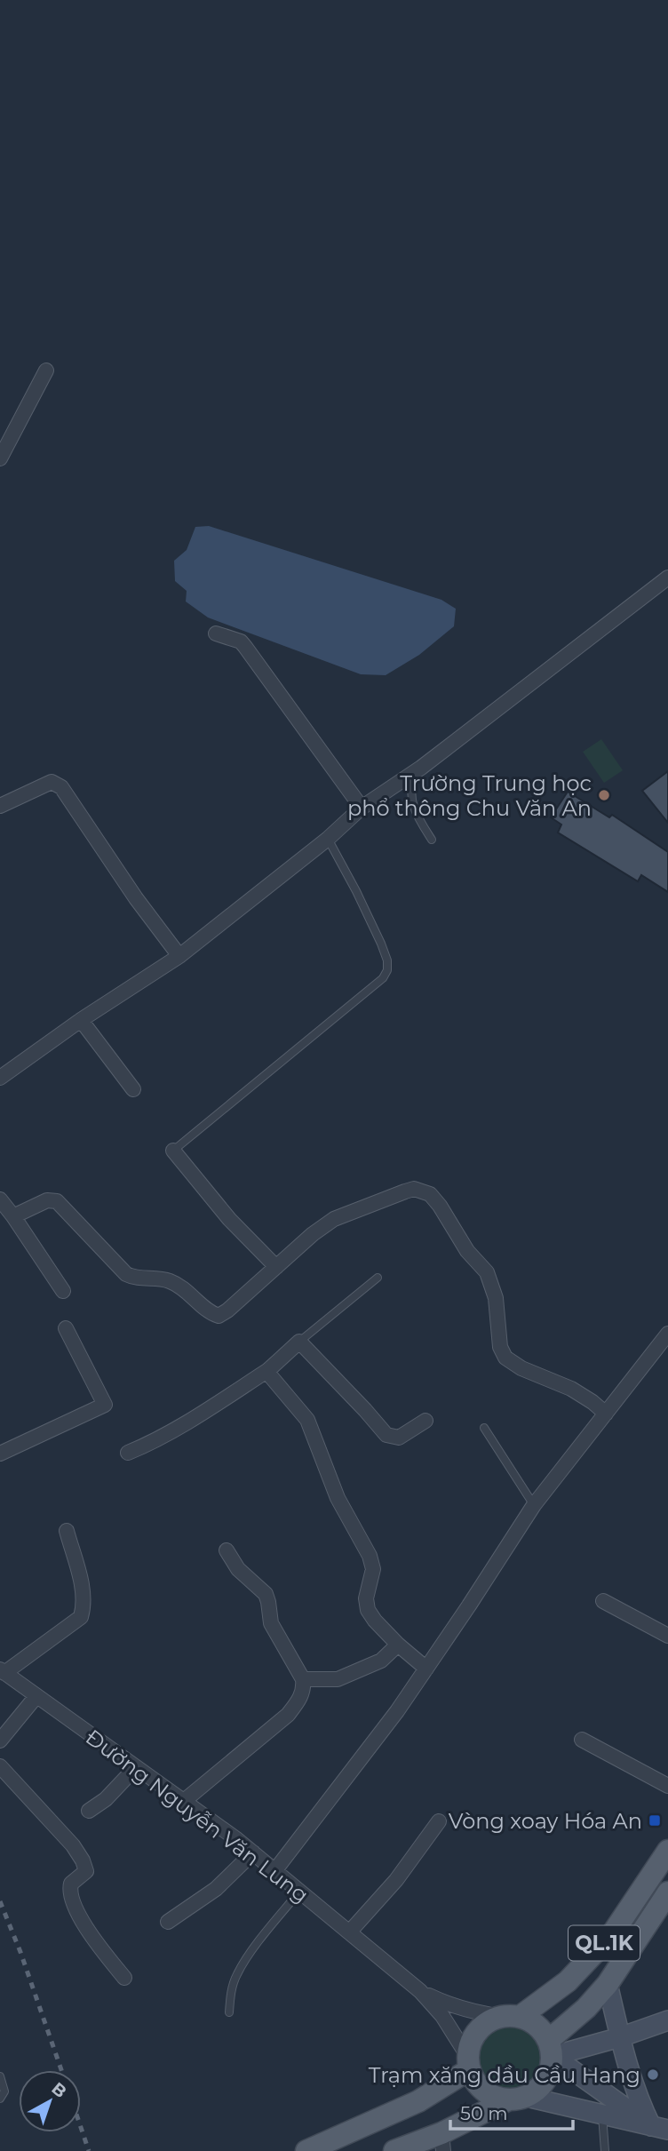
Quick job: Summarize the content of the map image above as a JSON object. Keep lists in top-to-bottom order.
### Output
{
  "streets": {
    "main road": ["QL.1K"],
    "street": ["Đường Nguyễn Văn Lung"]
  },
  "crossings": [
    ["Đường Nguyễn Văn Lung", "QL.1K"]
  ],
  "places": {
    "other": ["Trường Trung học phổ thông Chu Văn An", "Trạm xăng dầu Cầu Hang"],
    "transit": ["Vòng xoay Hóa An"]
  },
  "scale_bar": "50 m",
  "north": "top right"
}
